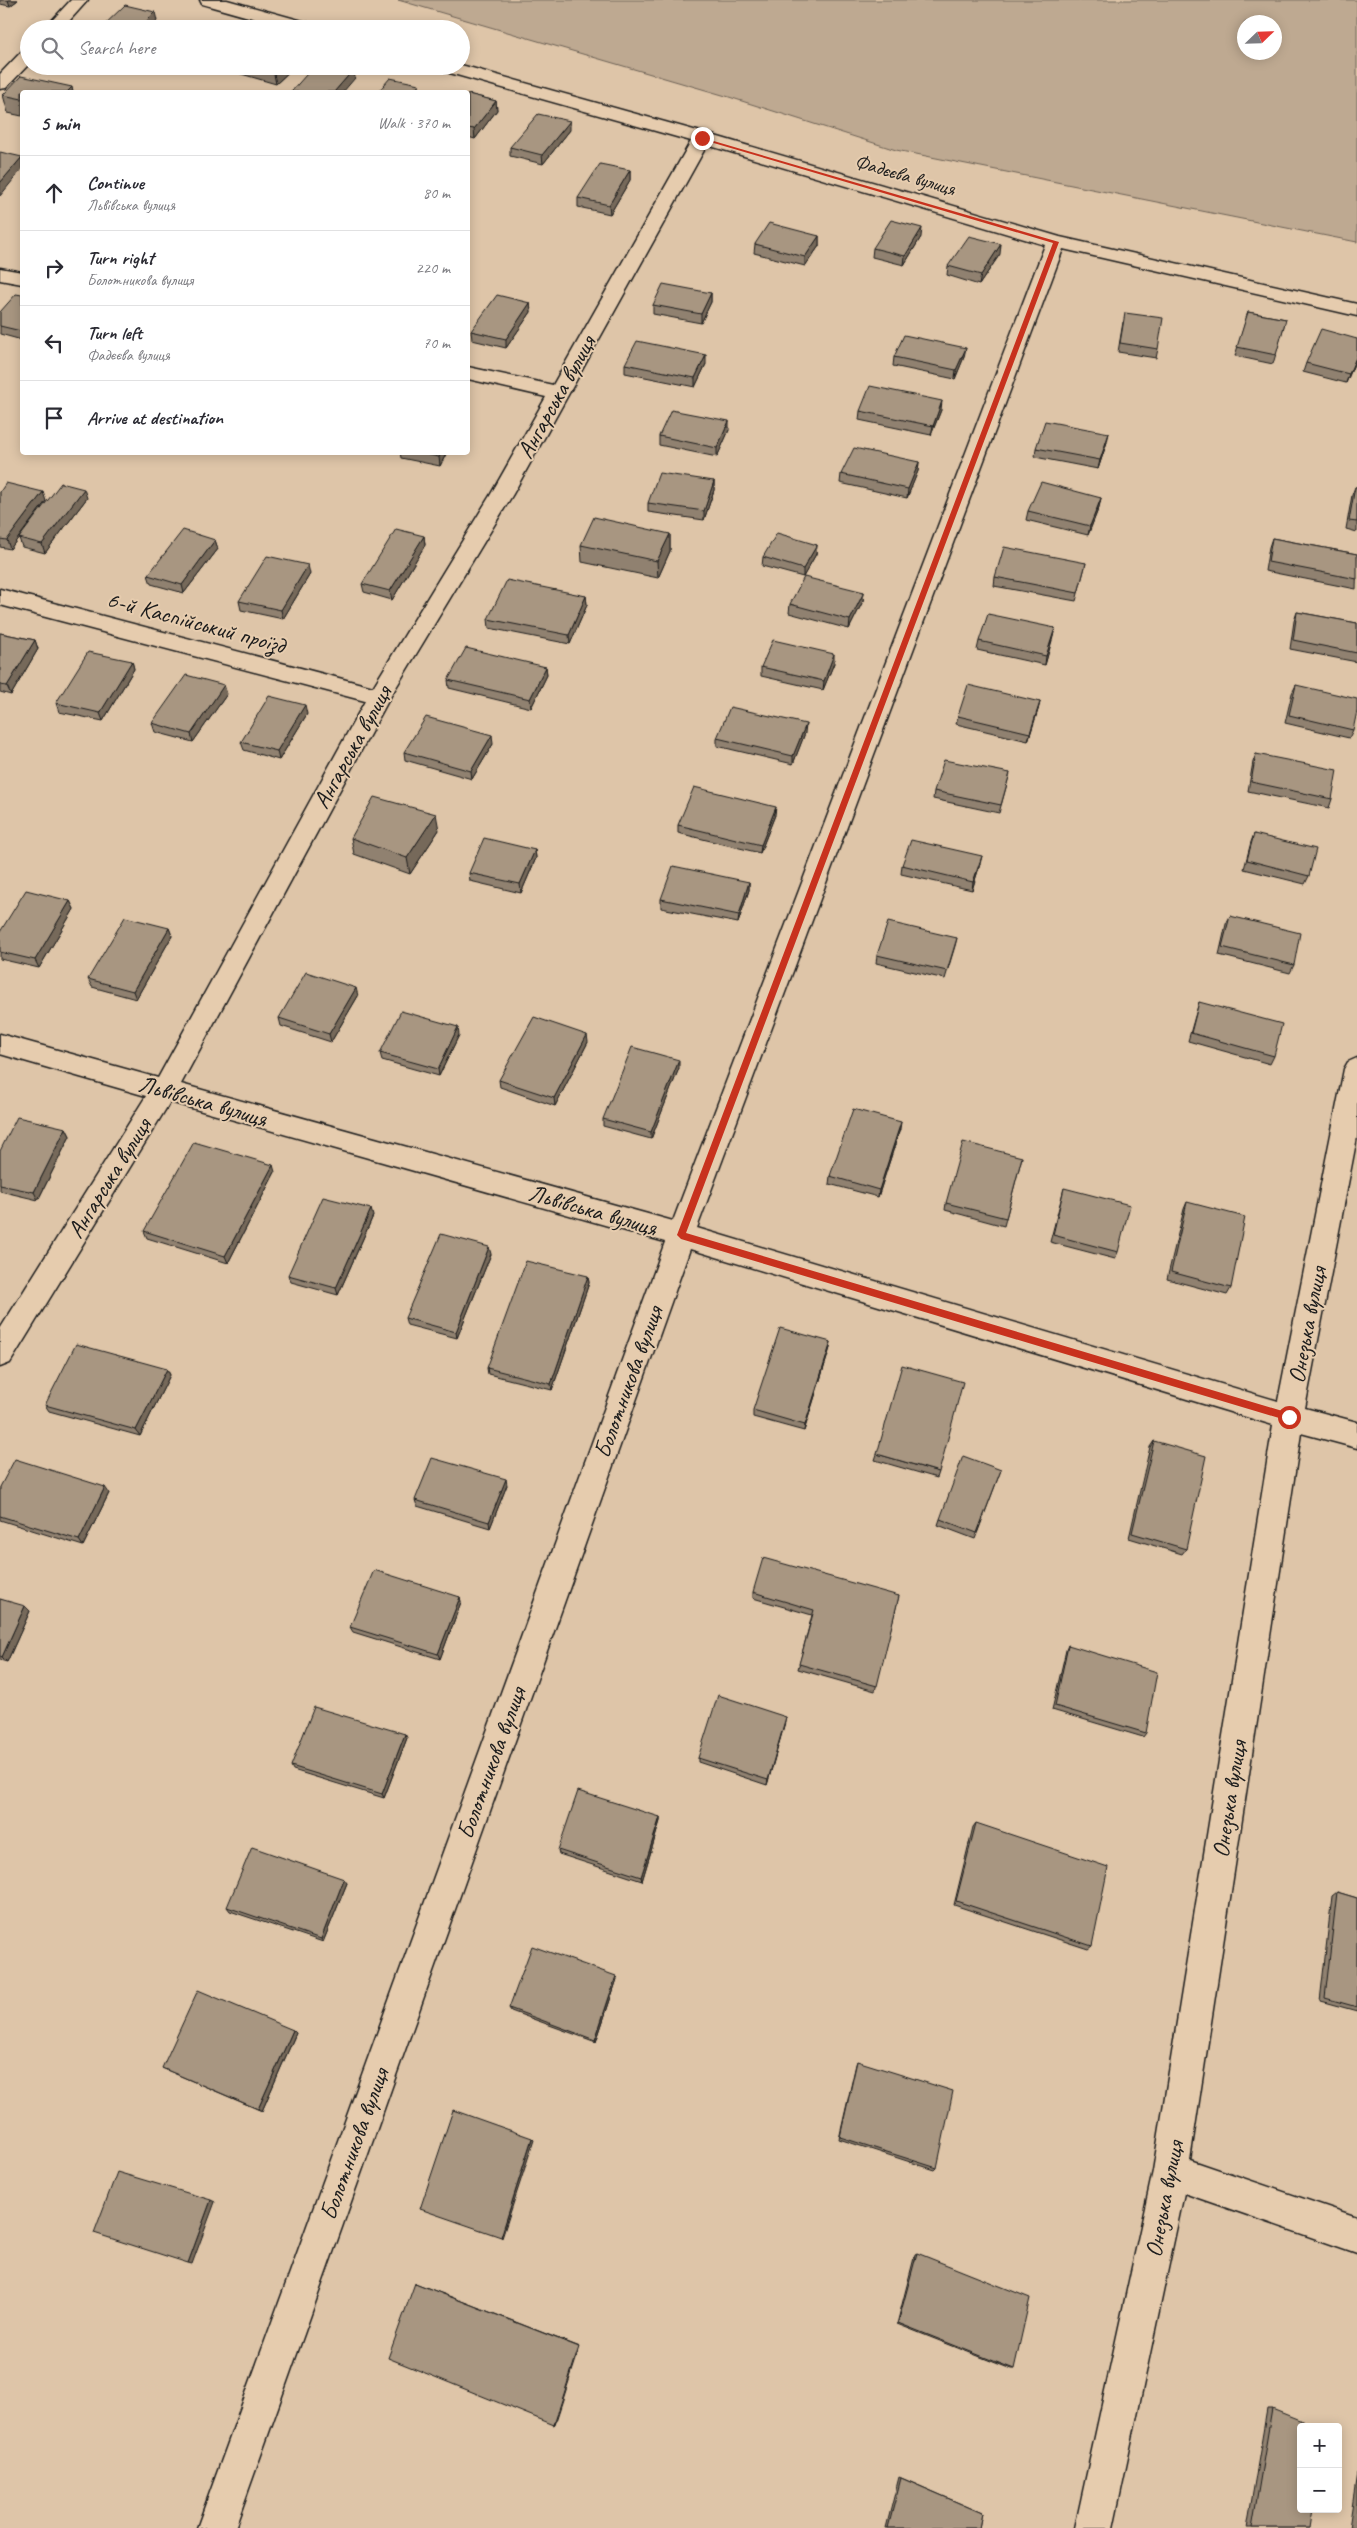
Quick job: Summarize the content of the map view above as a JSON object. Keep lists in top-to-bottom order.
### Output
{
  "streets": {
    "street": [
      "Фадєєва вулиця",
      "Ангарська вулиця",
      "6-й Каспійський проїзд",
      "Львівська вулиця",
      "Онезька вулиця",
      "Болотникова вулиця"
    ]
  },
  "crossings": [
    ["Фадєєва вулиця", "Ангарська вулиця"],
    ["Фадєєва вулиця", "Болотникова вулиця"],
    ["Ангарська вулиця", "6-й Каспійський проїзд"],
    ["Ангарська вулиця", "Львівська вулиця"],
    ["Львівська вулиця", "Онезька вулиця"],
    ["Львівська вулиця", "Болотникова вулиця"]
  ],
  "north": "top right",
  "page": {
    "search": "Search here",
    "heading": ["5 min", "Walk · 370 m"],
    "list": [
      ["Continue", "Львівська вулиця", "80 m"],
      ["Turn right", "Болотникова вулиця", "220 m"],
      ["Turn left", "Фадєєва вулиця", "70 m"],
      "Arrive at destination"
    ],
    "map_buttons": ["+", "−"]
  }
}
